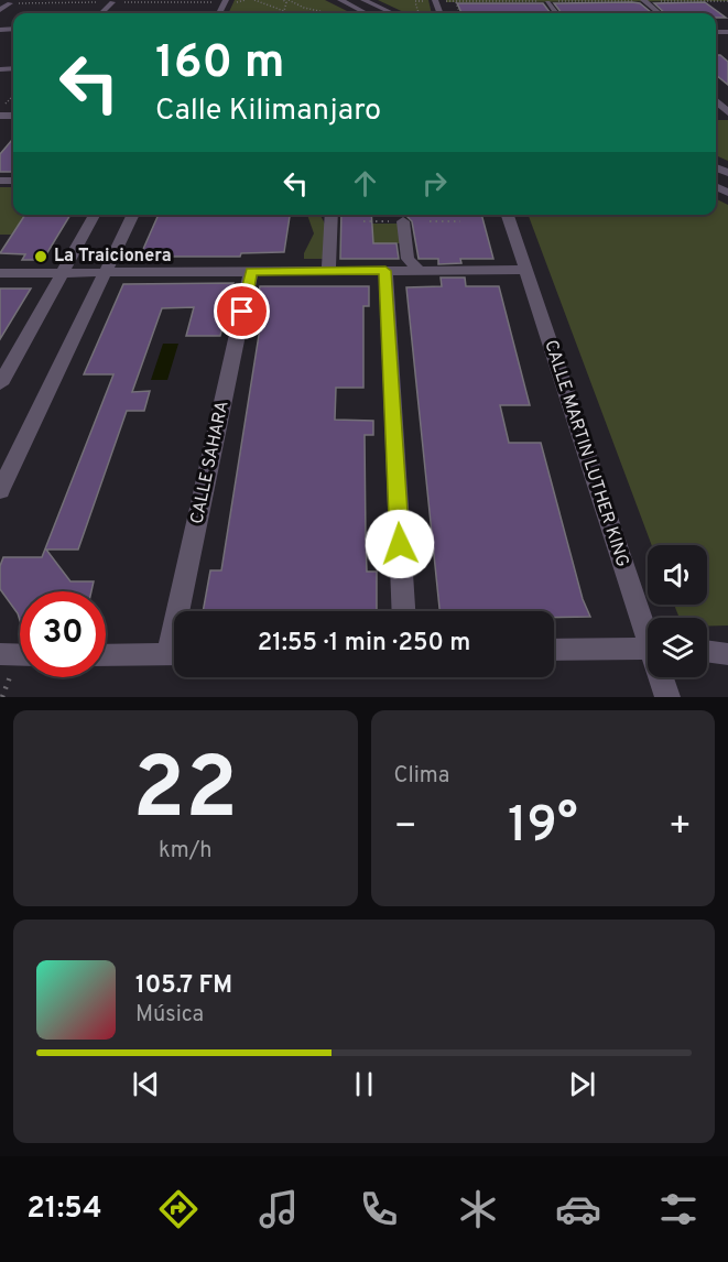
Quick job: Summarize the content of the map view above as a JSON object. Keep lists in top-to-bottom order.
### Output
{
  "streets": {
    "street": ["CALLE MARTIN LUTHER KING", "CALLE SAHARA"]
  },
  "places": ["La Traicionera"],
  "page": {
    "turn": ["160 m", "Calle Kilimanjaro"],
    "limit": "30",
    "trip": "21:55 · 1 min · 250 m",
    "tile": [
      ["22", "km/h"],
      "Clima"
    ],
    "heat": ["−", "19°", "+"],
    "song": ["105.7 FM", "Música"],
    "tabs": "21:54"
  }
}
